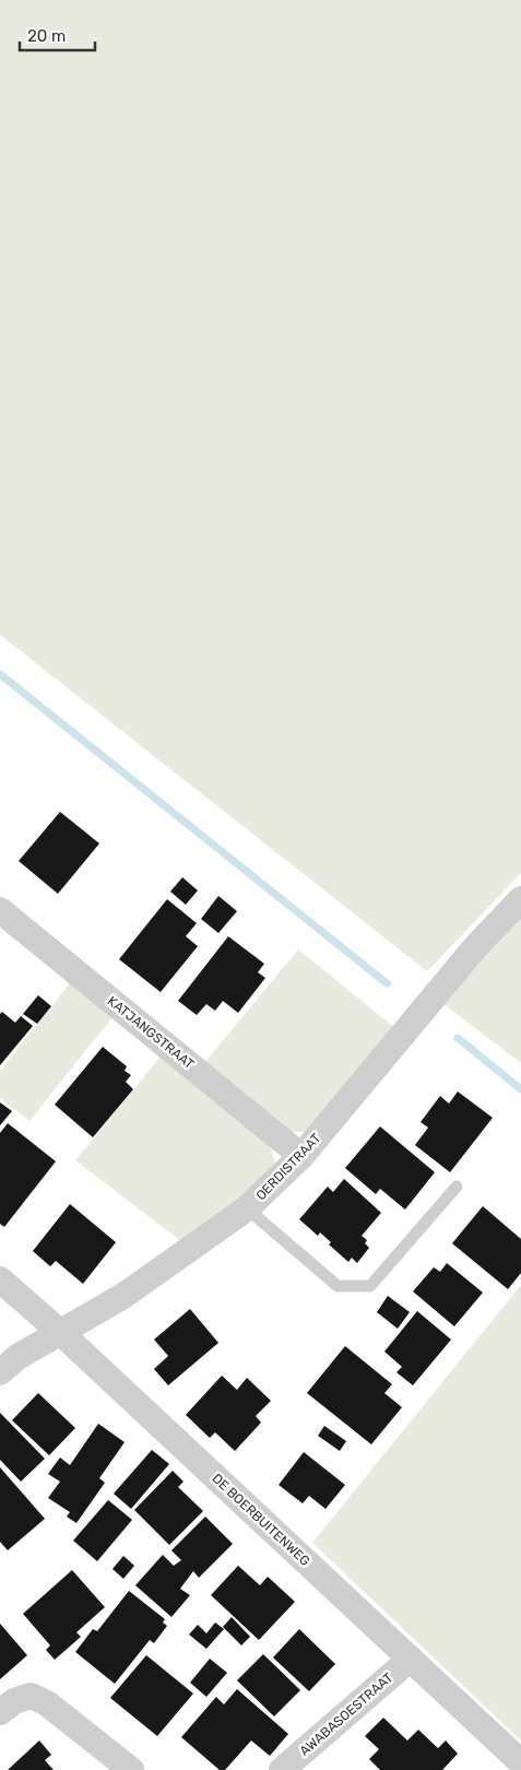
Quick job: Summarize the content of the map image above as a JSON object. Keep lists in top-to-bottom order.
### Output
{
  "streets": {
    "street": [
      "KATJANGSTRAAT",
      "OERDISTRAAT",
      "DE BOERBUITENWEG",
      "AWABASOESTRAAT"
    ]
  },
  "crossings": [
    ["KATJANGSTRAAT", "OERDISTRAAT"],
    ["OERDISTRAAT", "DE BOERBUITENWEG"],
    ["DE BOERBUITENWEG", "AWABASOESTRAAT"]
  ],
  "scale_bar": "20 m"
}
